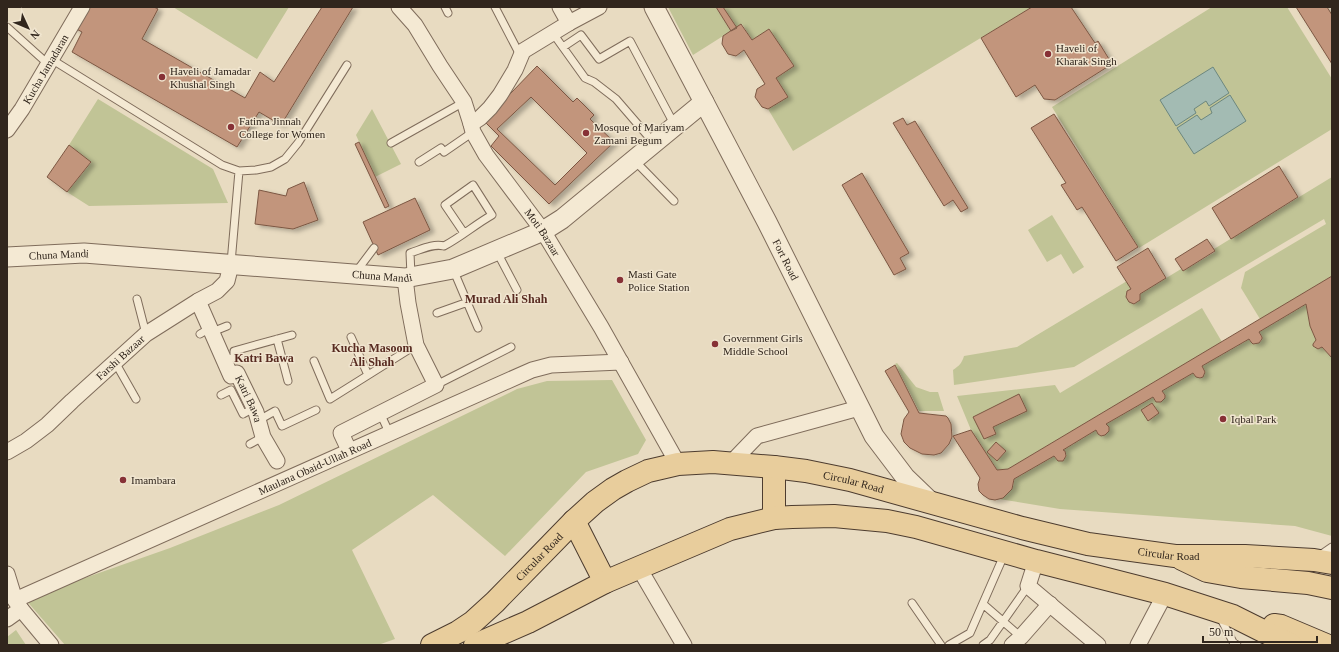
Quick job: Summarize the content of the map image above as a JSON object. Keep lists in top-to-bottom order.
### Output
{
  "streets": {
    "main road": ["Circular Road"],
    "street": [
      "Kucha Jamadaran",
      "Moti Bazaar",
      "Chuna Mandi",
      "Fort Road",
      "Farshi Bazaar",
      "Katri Bawa",
      "Maulana Obaid-Ullah Road"
    ]
  },
  "crossings": [
    ["Moti Bazaar", "Chuna Mandi"],
    ["Moti Bazaar", "Maulana Obaid-Ullah Road"],
    ["Moti Bazaar", "Circular Road"],
    ["Chuna Mandi", "Fort Road"],
    ["Chuna Mandi", "Farshi Bazaar"],
    ["Fort Road", "Circular Road"],
    ["Farshi Bazaar", "Katri Bawa"]
  ],
  "districts": ["Murad Ali Shah", "Kucha Masoom Ali Shah", "Katri Bawa"],
  "places": [
    "Haveli of Kharak Singh",
    "Haveli of Jamadar Khushal Singh",
    "Fatima Jinnah College for Women",
    "Mosque of Mariyam Zamani Begum",
    "Masti Gate Police Station",
    "Government Girls Middle School",
    "Iqbal Park",
    "Imambara"
  ],
  "scale_bar": "50 m",
  "north": "bottom right"
}
